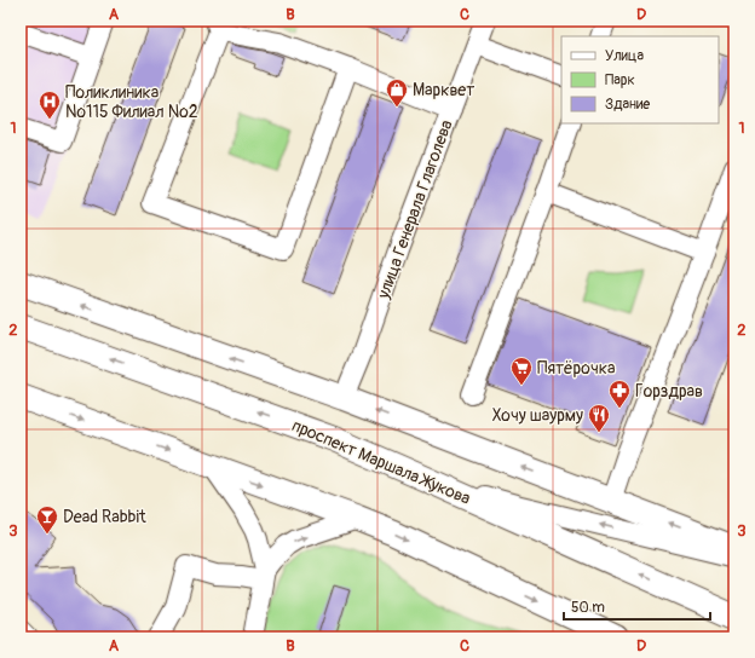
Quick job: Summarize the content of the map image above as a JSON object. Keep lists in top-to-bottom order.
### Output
{
  "streets": {
    "main road": ["проспект Маршала Жукова"],
    "street": ["улица Генерала Глаголева"]
  },
  "places": {
    "shop": ["Марквет"],
    "hospital": ["Поликлиника №115 Филиал №2"],
    "supermarket": ["Пятёрочка"],
    "pharmacy": ["Горздрав"],
    "restaurant": ["Хочу шаурму"],
    "bar": ["Dead Rabbit"]
  },
  "legend": ["Улица", "Парк", "Здание"],
  "scale_bar": "50 m",
  "grid": {
    "columns": [
      "A",
      "B",
      "C",
      "D"
    ],
    "rows": ["1", "2", "3"]
  }
}
